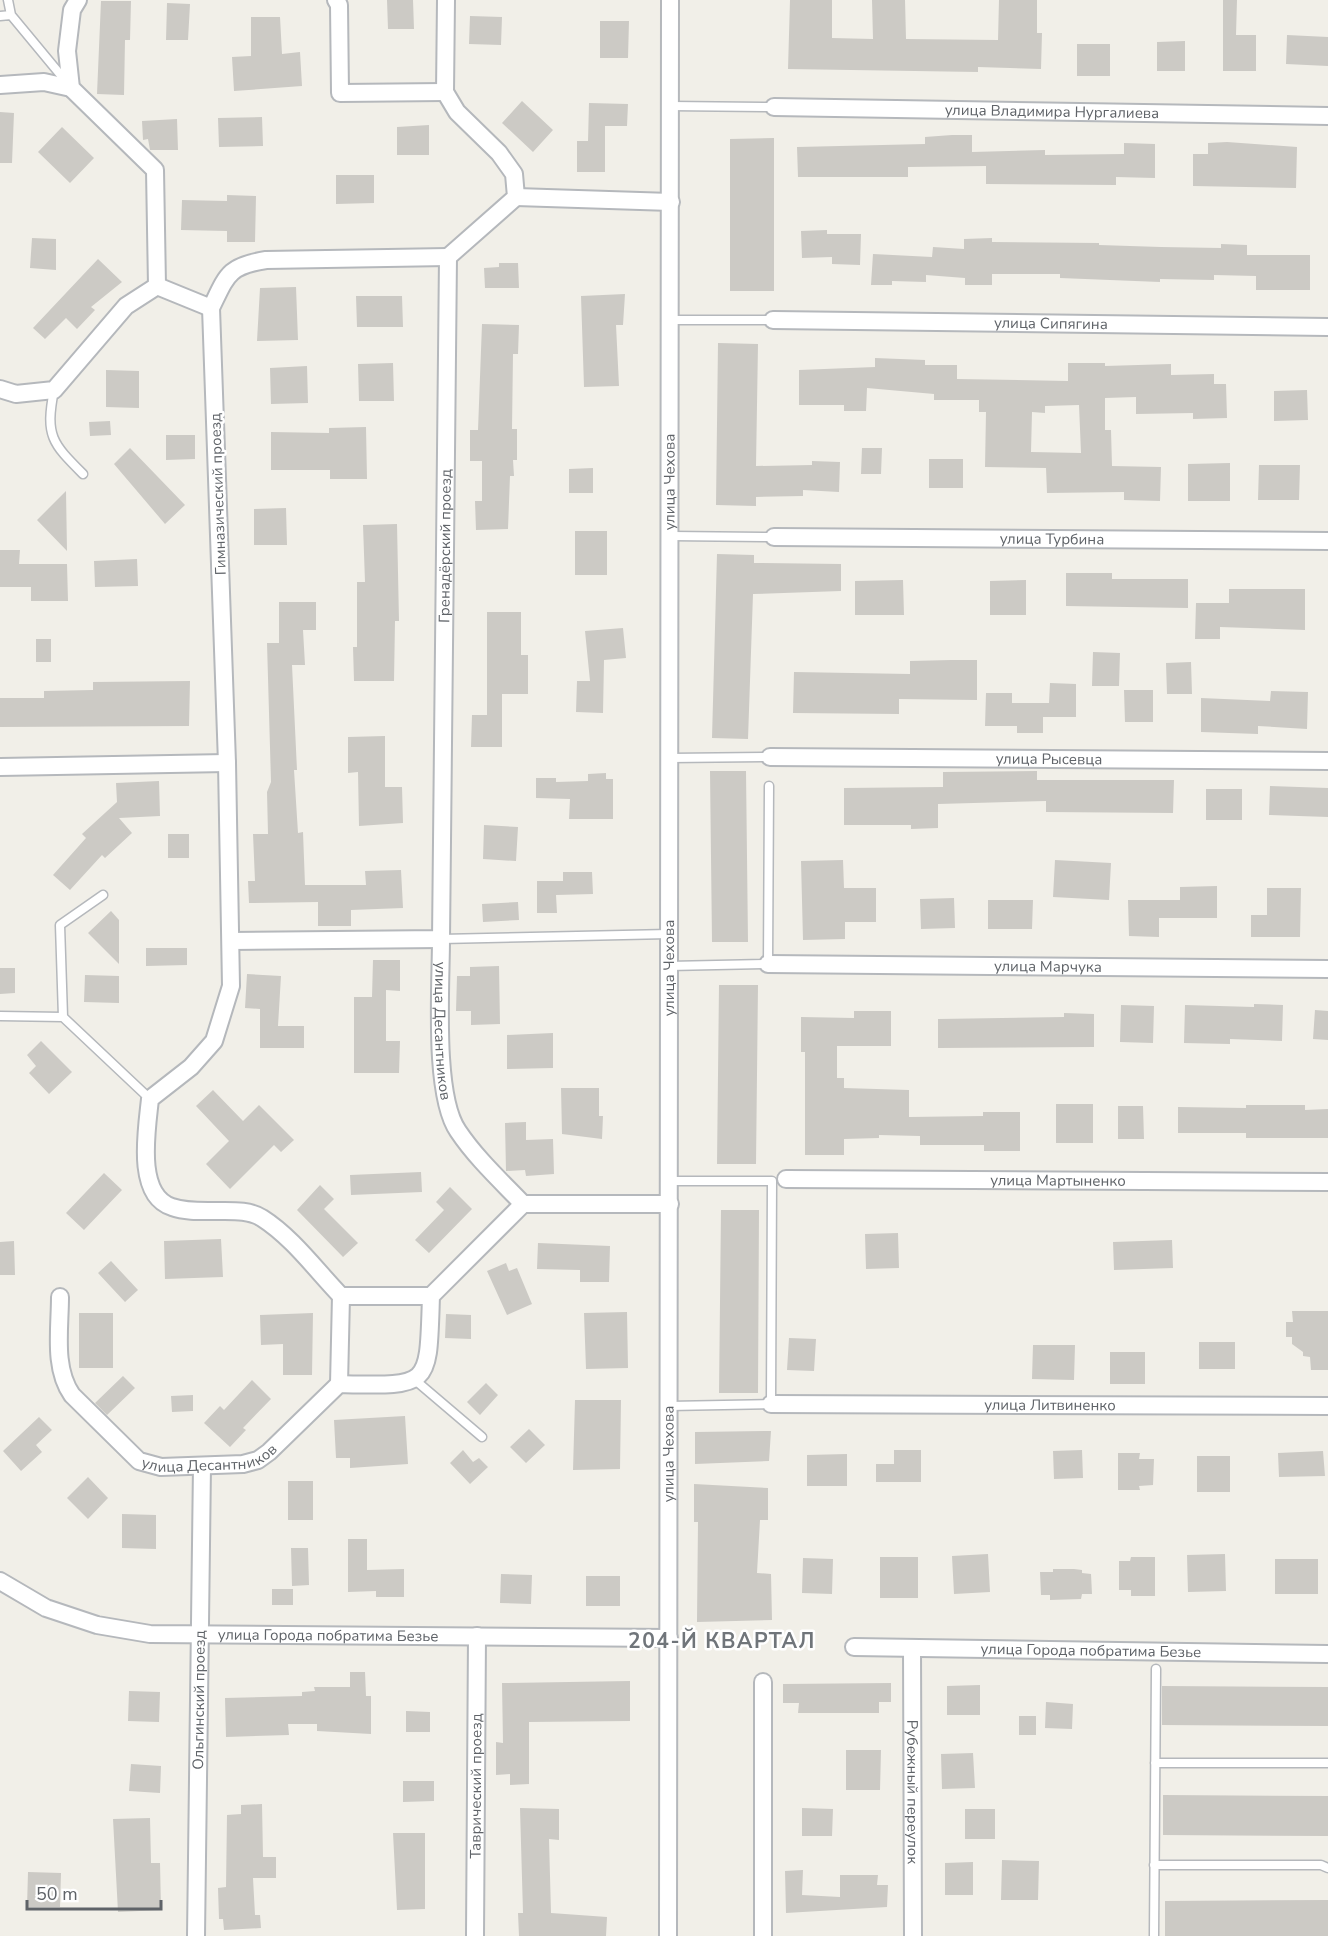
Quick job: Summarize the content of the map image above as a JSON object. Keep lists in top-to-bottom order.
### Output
{
  "streets": {
    "street": [
      "улица Владимира Нургалиева",
      "улица Сипягина",
      "улица Чехова",
      "Гимназический проезд",
      "улица Турбина",
      "Гренадёрский проезд",
      "улица Рысевца",
      "улица Марчука",
      "улица Десантников",
      "улица Мартыненко",
      "улица Литвиненко",
      "улица Города побратима Безье",
      "Ольгинский проезд",
      "Таврический проезд",
      "Рубежный переулок"
    ]
  },
  "crossings": [
    ["улица Чехова", "улица Города побратима Безье"],
    ["Гимназический проезд", "Гренадёрский проезд"],
    ["Гренадёрский проезд", "улица Десантников"],
    ["улица Десантников", "Ольгинский проезд"],
    ["улица Города побратима Безье", "Ольгинский проезд"],
    ["улица Города побратима Безье", "Таврический проезд"],
    ["улица Города побратима Безье", "Рубежный переулок"]
  ],
  "districts": ["204-Й КВАРТАЛ"],
  "scale_bar": "50 m"
}
